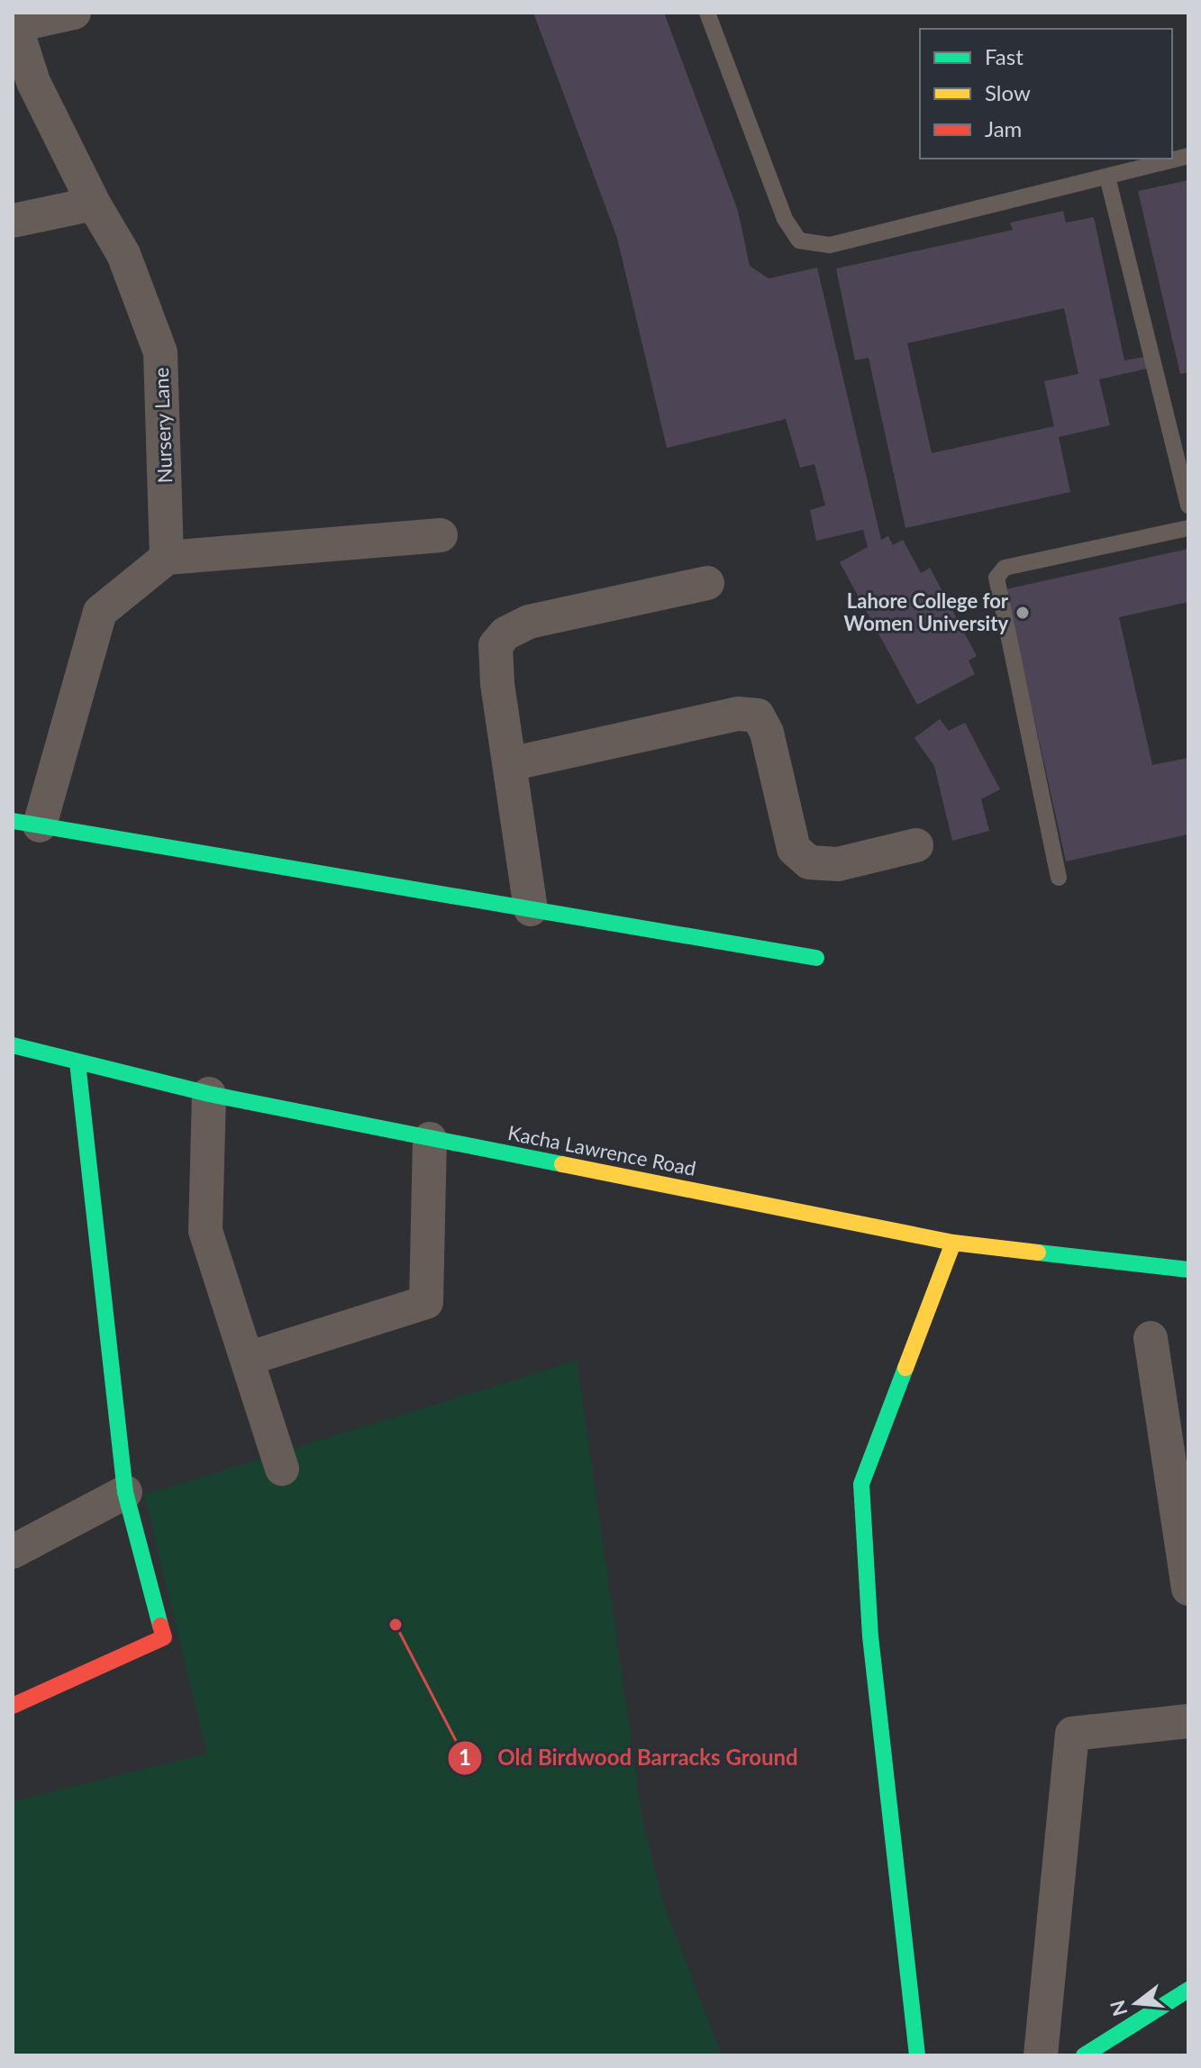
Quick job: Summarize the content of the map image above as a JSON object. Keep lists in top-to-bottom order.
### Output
{
  "streets": {
    "street": ["Nursery Lane", "Kacha Lawrence Road"]
  },
  "places": ["Lahore College for Women University", "Old Birdwood Barracks Ground"],
  "legend": ["Fast", "Slow", "Jam"],
  "north": "left"
}
